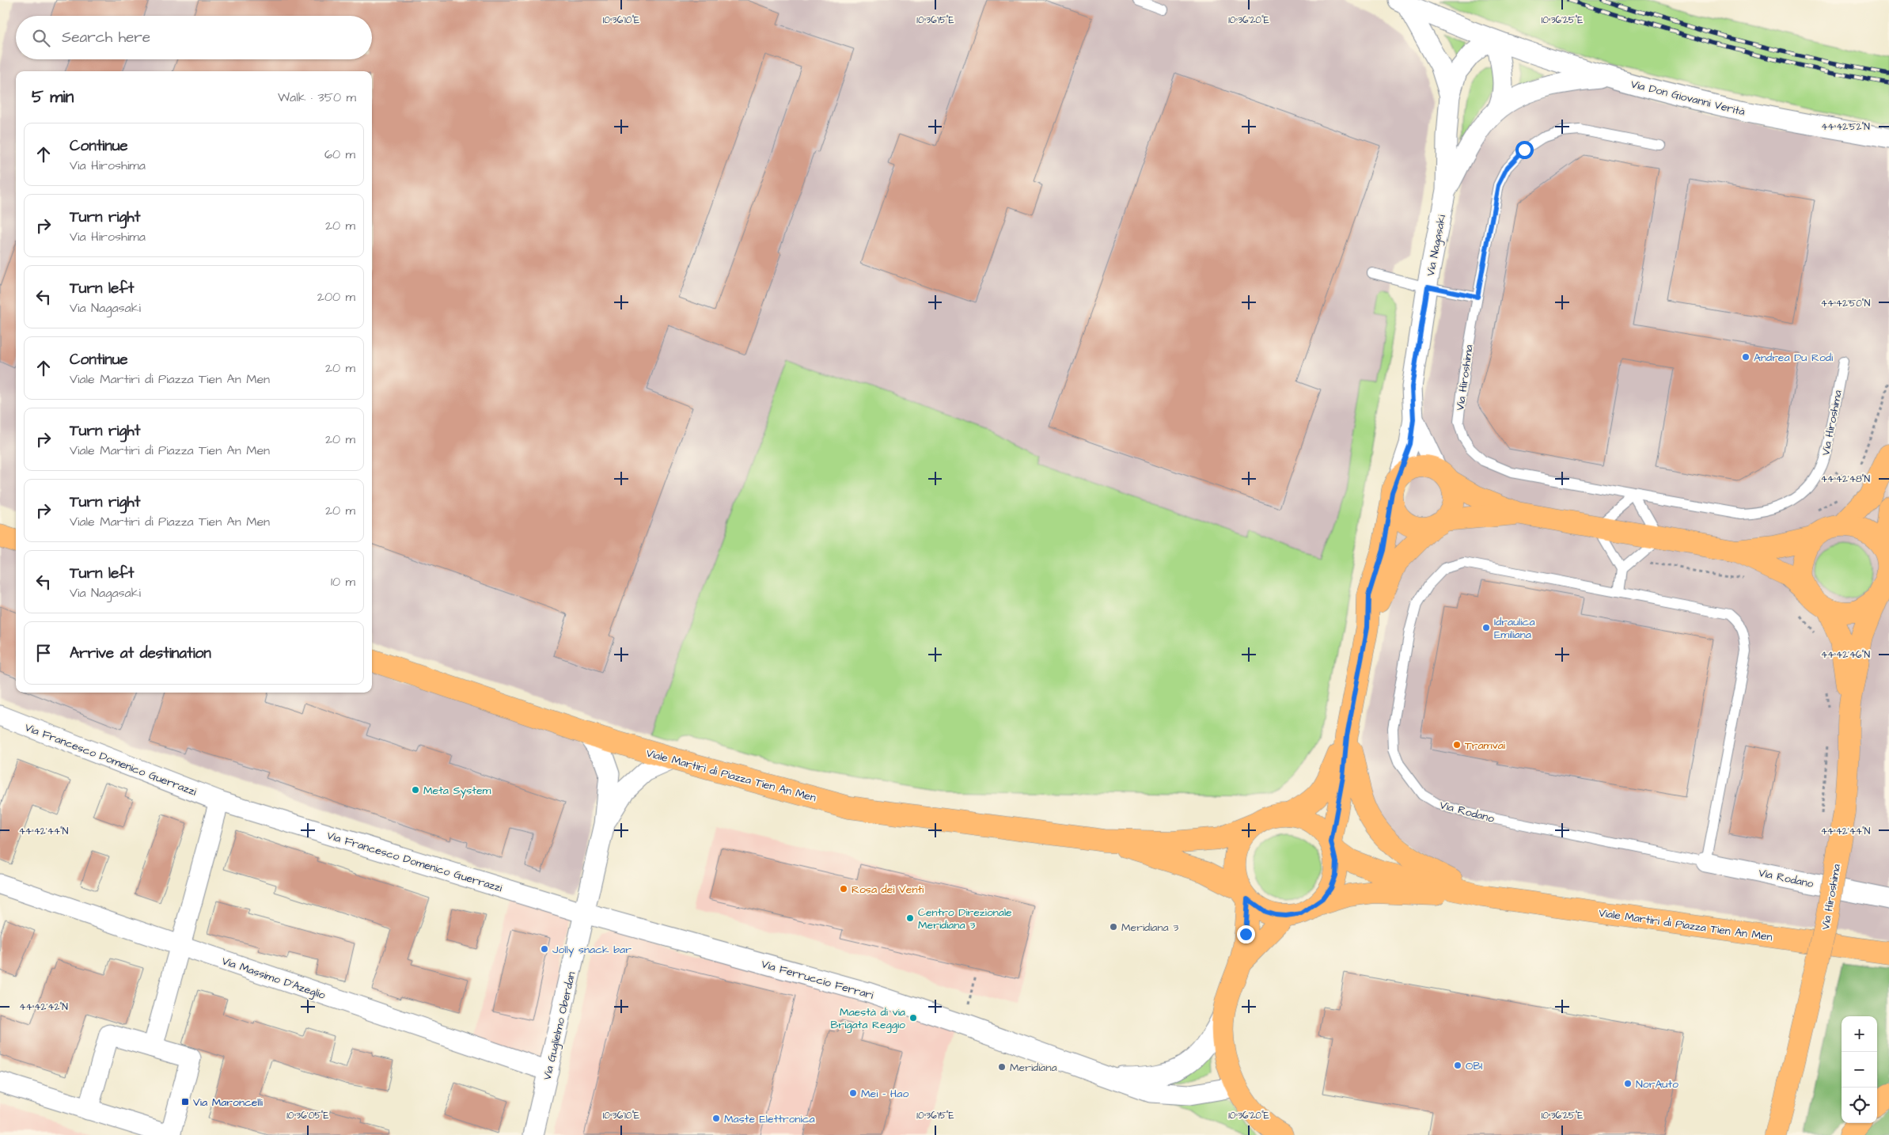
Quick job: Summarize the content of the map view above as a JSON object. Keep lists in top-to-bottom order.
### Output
{
  "streets": {
    "main road": ["Via Nagasaki", "Via Hiroshima", "Viale Martiri di Piazza Tien An Men"],
    "street": [
      "Via Don Giovanni Verità",
      "Via Francesco Domenico Guerrazzi",
      "Via Rodano",
      "Via Massimo D'Azeglio",
      "Via Ferruccio Ferrari",
      "Via Guglielmo Oberdan"
    ]
  },
  "crossings": [
    ["Via Don Giovanni Verità", "Via Nagasaki"],
    ["Via Nagasaki", "Via Hiroshima"],
    ["Via Nagasaki", "Viale Martiri di Piazza Tien An Men"],
    ["Via Francesco Domenico Guerrazzi", "Via Ferruccio Ferrari"],
    ["Via Francesco Domenico Guerrazzi", "Via Guglielmo Oberdan"],
    ["Viale Martiri di Piazza Tien An Men", "Via Guglielmo Oberdan"],
    ["Via Massimo D'Azeglio", "Via Guglielmo Oberdan"],
    ["Via Ferruccio Ferrari", "Via Guglielmo Oberdan"]
  ],
  "places": {
    "other": [
      "Andrea Du Rodi",
      "Idraulica Emiliana",
      "Tramvai",
      "Meta System",
      "Rosa dei Venti",
      "Centro Direzionale Meridiana 3",
      "Meridiana 3",
      "Jolly snack bar",
      "Maestà di via Brigata Reggio",
      "OBI",
      "Meridiana",
      "NorAuto",
      "Mei - Hao",
      "Maste Elettronica"
    ],
    "transit": ["Via Maroncelli"]
  },
  "page": {
    "search": "Search here",
    "heading": ["5 min", "Walk · 350 m"],
    "list": [
      ["Continue", "Via Hiroshima", "60 m"],
      ["Turn right", "Via Hiroshima", "20 m"],
      ["Turn left", "Via Nagasaki", "200 m"],
      ["Continue", "Viale Martiri di Piazza Tien An Men", "20 m"],
      ["Turn right", "Viale Martiri di Piazza Tien An Men", "20 m"],
      ["Turn right", "Viale Martiri di Piazza Tien An Men", "20 m"],
      ["Turn left", "Via Nagasaki", "10 m"],
      "Arrive at destination"
    ],
    "map_buttons": ["+", "−"]
  },
  "coordinates": [
    "10°36'10\"E",
    "10°36'15\"E",
    "10°36'20\"E",
    "10°36'25\"E",
    "44°42'52\"N",
    "44°42'50\"N",
    "44°42'48\"N",
    "44°42'46\"N",
    "44°42'44\"N",
    "44°42'42\"N",
    "10°36'05\"E"
  ]
}
